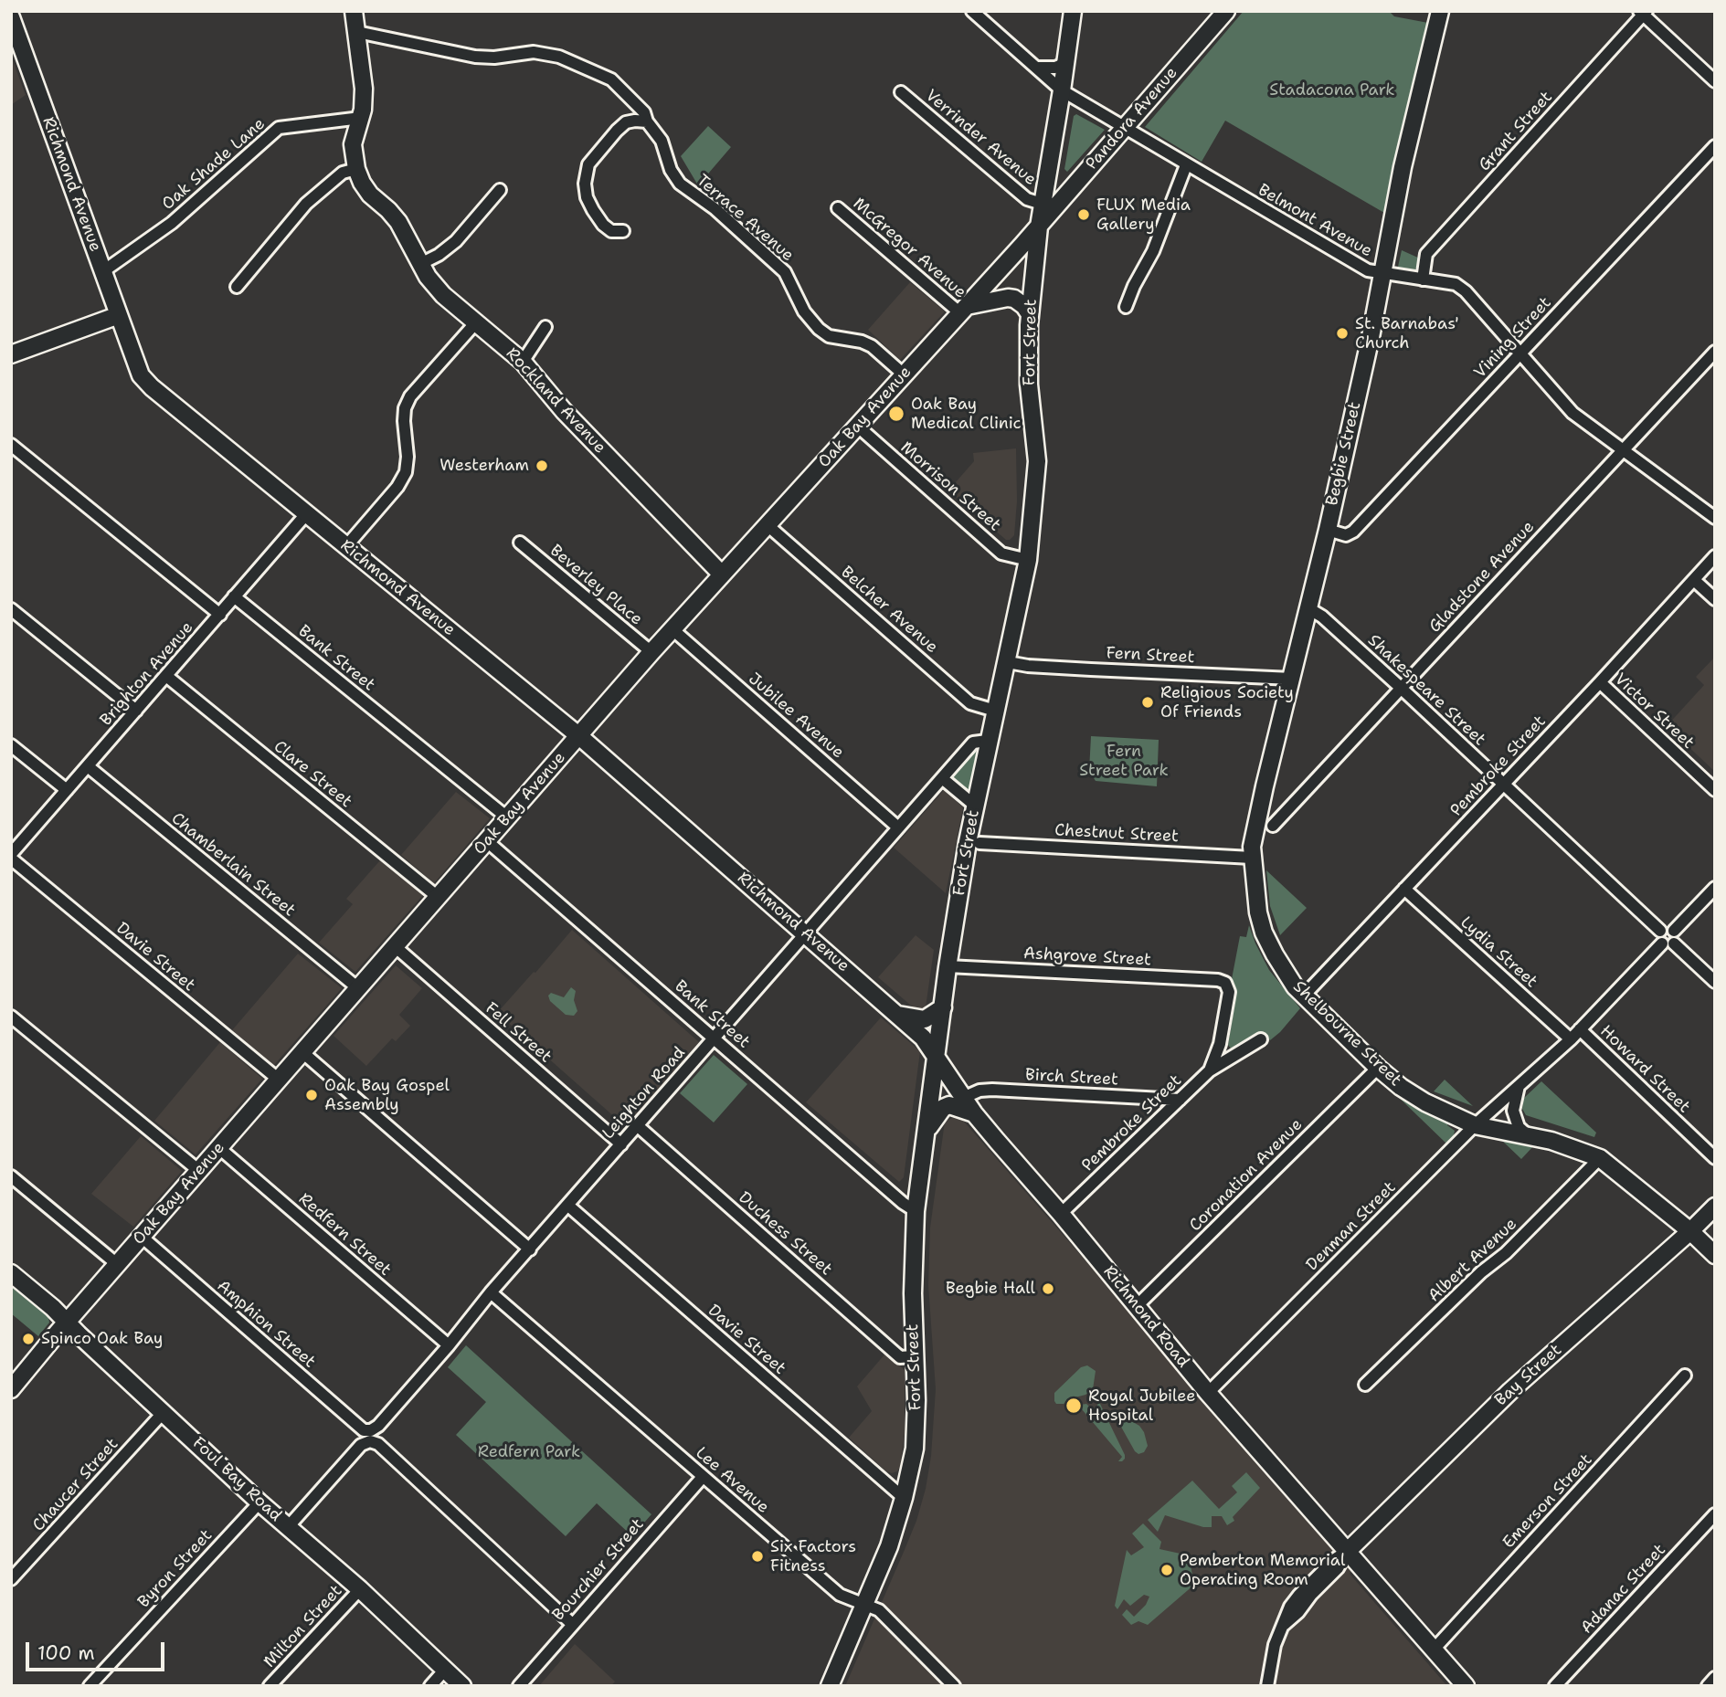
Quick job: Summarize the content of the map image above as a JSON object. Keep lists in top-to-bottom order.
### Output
{
  "streets": {
    "main road": [
      "Pandora Avenue",
      "Richmond Avenue",
      "Fort Street",
      "Rockland Avenue",
      "Oak Bay Avenue",
      "Begbie Street",
      "Shelbourne Street",
      "Richmond Road",
      "Bay Street",
      "Foul Bay Road"
    ],
    "street": [
      "Grant Street",
      "Verrinder Avenue",
      "Oak Shade Lane",
      "Terrace Avenue",
      "Belmont Avenue",
      "McGregor Avenue",
      "Vining Street",
      "Morrison Street",
      "Gladstone Avenue",
      "Beverley Place",
      "Belcher Avenue",
      "Fern Street",
      "Bank Street",
      "Brighton Avenue",
      "Shakespeare Street",
      "Victor Street",
      "Jubilee Avenue",
      "Pembroke Street",
      "Clare Street",
      "Chestnut Street",
      "Chamberlain Street",
      "Lydia Street",
      "Davie Street",
      "Ashgrove Street",
      "Fell Street",
      "Howard Street",
      "Birch Street",
      "Leighton Road",
      "Coronation Avenue",
      "Denman Street",
      "Duchess Street",
      "Redfern Street",
      "Albert Avenue",
      "Amphion Street",
      "Lee Avenue",
      "Chaucer Street",
      "Emerson Street",
      "Byron Street",
      "Bourchier Street",
      "Adanac Street",
      "Milton Street"
    ]
  },
  "crossings": [
    ["Pandora Avenue", "Belmont Avenue"],
    ["Pandora Avenue", "Fort Street"],
    ["Pandora Avenue", "Oak Bay Avenue"],
    ["Grant Street", "Belmont Avenue"],
    ["Verrinder Avenue", "Fort Street"],
    ["Oak Shade Lane", "Richmond Avenue"],
    ["Oak Shade Lane", "Rockland Avenue"],
    ["Richmond Avenue", "Fort Street"],
    ["Richmond Avenue", "Oak Bay Avenue"],
    ["Richmond Avenue", "Brighton Avenue"],
    ["Richmond Avenue", "Leighton Road"],
    ["Richmond Avenue", "Richmond Road"],
    ["Terrace Avenue", "Rockland Avenue"],
    ["Terrace Avenue", "Oak Bay Avenue"],
    ["Belmont Avenue", "Vining Street"],
    ["Belmont Avenue", "Fort Street"],
    ["Belmont Avenue", "Begbie Street"],
    ["Belmont Avenue", "Gladstone Avenue"],
    ["McGregor Avenue", "Oak Bay Avenue"],
    ["Vining Street", "Begbie Street"],
    ["Fort Street", "Oak Bay Avenue"],
    ["Fort Street", "Morrison Street"],
    ["Fort Street", "Belcher Avenue"],
    ["Fort Street", "Fern Street"],
    ["Fort Street", "Bank Street"],
    ["Fort Street", "Davie Street"],
    ["Fort Street", "Ashgrove Street"],
    ["Fort Street", "Leighton Road"],
    ["Fort Street", "Duchess Street"],
    ["Fort Street", "Richmond Road"],
    ["Fort Street", "Lee Avenue"],
    ["Rockland Avenue", "Oak Bay Avenue"],
    ["Oak Bay Avenue", "Morrison Street"],
    ["Oak Bay Avenue", "Beverley Place"],
    ["Oak Bay Avenue", "Belcher Avenue"],
    ["Oak Bay Avenue", "Bank Street"],
    ["Oak Bay Avenue", "Jubilee Avenue"],
    ["Oak Bay Avenue", "Clare Street"],
    ["Oak Bay Avenue", "Chamberlain Street"],
    ["Oak Bay Avenue", "Davie Street"],
    ["Oak Bay Avenue", "Fell Street"],
    ["Oak Bay Avenue", "Redfern Street"],
    ["Oak Bay Avenue", "Amphion Street"],
    ["Oak Bay Avenue", "Foul Bay Road"],
    ["Begbie Street", "Fern Street"],
    ["Begbie Street", "Shakespeare Street"],
    ["Begbie Street", "Chestnut Street"],
    ["Begbie Street", "Shelbourne Street"],
    ["Gladstone Avenue", "Shakespeare Street"],
    ["Bank Street", "Brighton Avenue"],
    ["Bank Street", "Leighton Road"],
    ["Brighton Avenue", "Clare Street"],
    ["Brighton Avenue", "Chamberlain Street"],
    ["Brighton Avenue", "Davie Street"],
    ["Shakespeare Street", "Pembroke Street"],
    ["Shakespeare Street", "Denman Street"],
    ["Victor Street", "Pembroke Street"],
    ["Jubilee Avenue", "Leighton Road"],
    ["Pembroke Street", "Lydia Street"],
    ["Pembroke Street", "Ashgrove Street"],
    ["Pembroke Street", "Shelbourne Street"],
    ["Pembroke Street", "Birch Street"],
    ["Pembroke Street", "Richmond Road"],
    ["Lydia Street", "Denman Street"],
    ["Davie Street", "Leighton Road"],
    ["Fell Street", "Leighton Road"],
    ["Shelbourne Street", "Coronation Avenue"],
    ["Shelbourne Street", "Denman Street"],
    ["Shelbourne Street", "Albert Avenue"],
    ["Shelbourne Street", "Bay Street"],
    ["Howard Street", "Denman Street"],
    ["Birch Street", "Richmond Road"],
    ["Leighton Road", "Duchess Street"],
    ["Leighton Road", "Redfern Street"],
    ["Leighton Road", "Amphion Street"],
    ["Leighton Road", "Foul Bay Road"],
    ["Leighton Road", "Lee Avenue"],
    ["Coronation Avenue", "Richmond Road"],
    ["Denman Street", "Richmond Road"],
    ["Richmond Road", "Bay Street"],
    ["Richmond Road", "Emerson Street"],
    ["Amphion Street", "Bourchier Street"],
    ["Foul Bay Road", "Chaucer Street"],
    ["Foul Bay Road", "Byron Street"],
    ["Foul Bay Road", "Milton Street"],
    ["Lee Avenue", "Bourchier Street"]
  ],
  "parks": ["Stadacona Park", "Fern Street Park", "Redfern Park"],
  "places": [
    "FLUX Media Gallery",
    "St. Barnabas' Church",
    "Oak Bay Medical Clinic",
    "Westerham",
    "Religious Society Of Friends",
    "Oak Bay Gospel Assembly",
    "Begbie Hall",
    "Spinco Oak Bay",
    "Royal Jubilee Hospital",
    "Six Factors Fitness",
    "Pemberton Memorial Operating Room"
  ],
  "scale_bar": "100 m"
}
